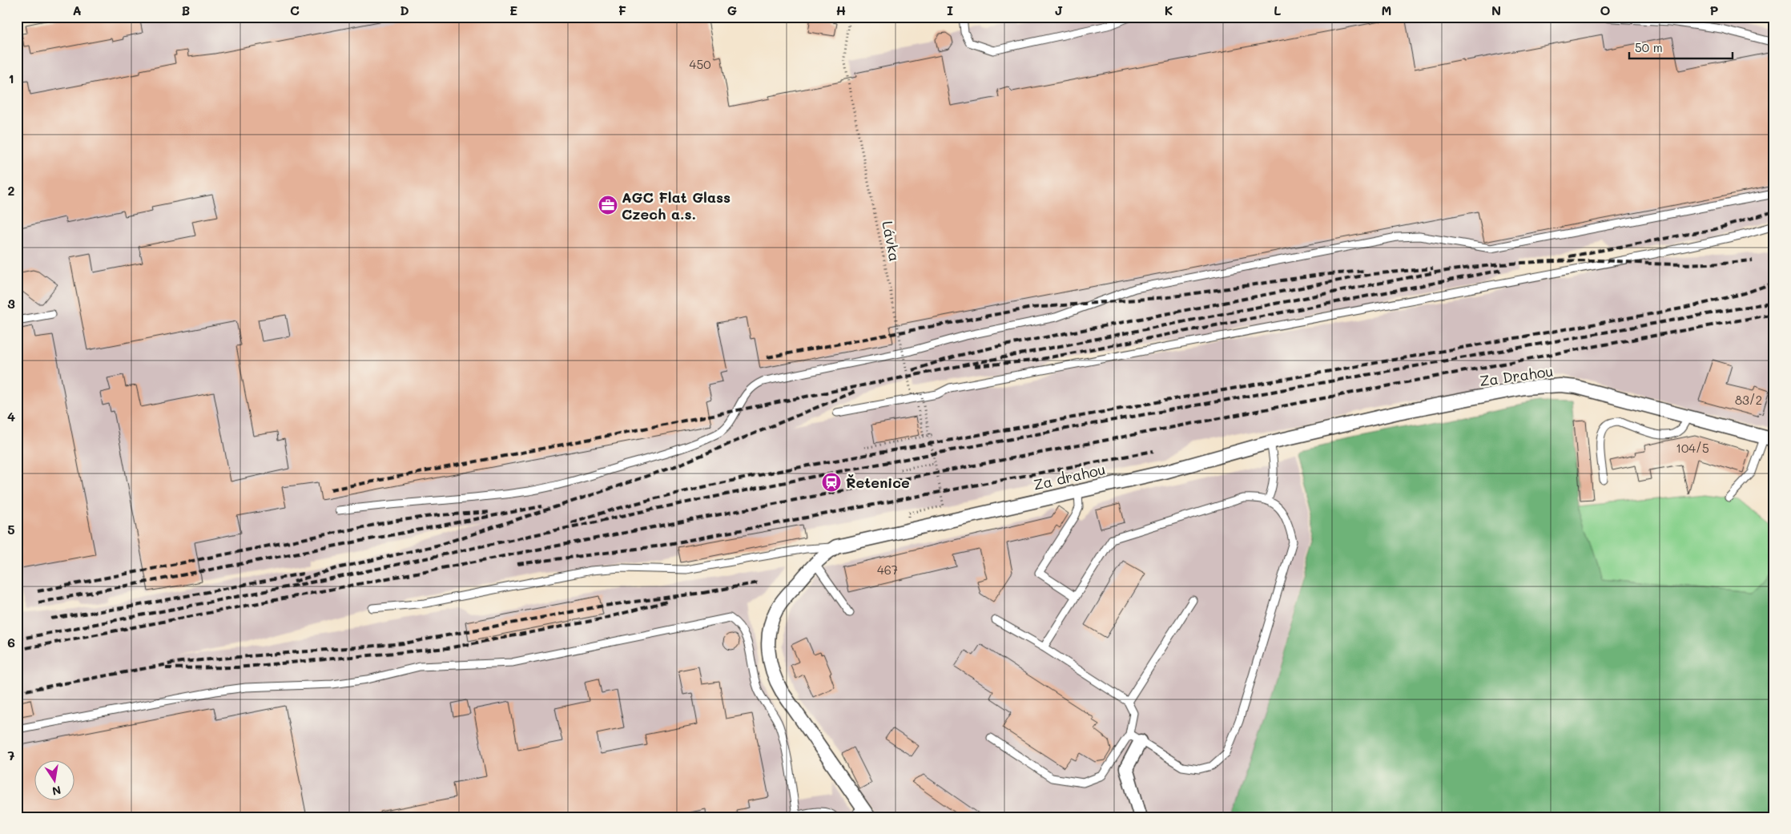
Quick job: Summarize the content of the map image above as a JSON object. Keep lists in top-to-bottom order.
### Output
{
  "streets": {
    "street": ["Za Drahou", "Za drahou"],
    "path": ["Lávka"]
  },
  "crossings": [
    ["Za Drahou", "Za drahou"]
  ],
  "places": {
    "office": ["AGC Flat Glass Czech a.s."],
    "station": ["Řetenice"]
  },
  "house_numbers": [
    "450",
    "83/2",
    "104/5",
    "467"
  ],
  "scale_bar": "50 m",
  "north": "bottom",
  "grid": {
    "columns": [
      "A",
      "B",
      "C",
      "D",
      "E",
      "F",
      "G",
      "H",
      "I",
      "J",
      "K",
      "L",
      "M",
      "N",
      "O",
      "P"
    ],
    "rows": [
      "1",
      "2",
      "3",
      "4",
      "5",
      "6",
      "7"
    ]
  }
}
